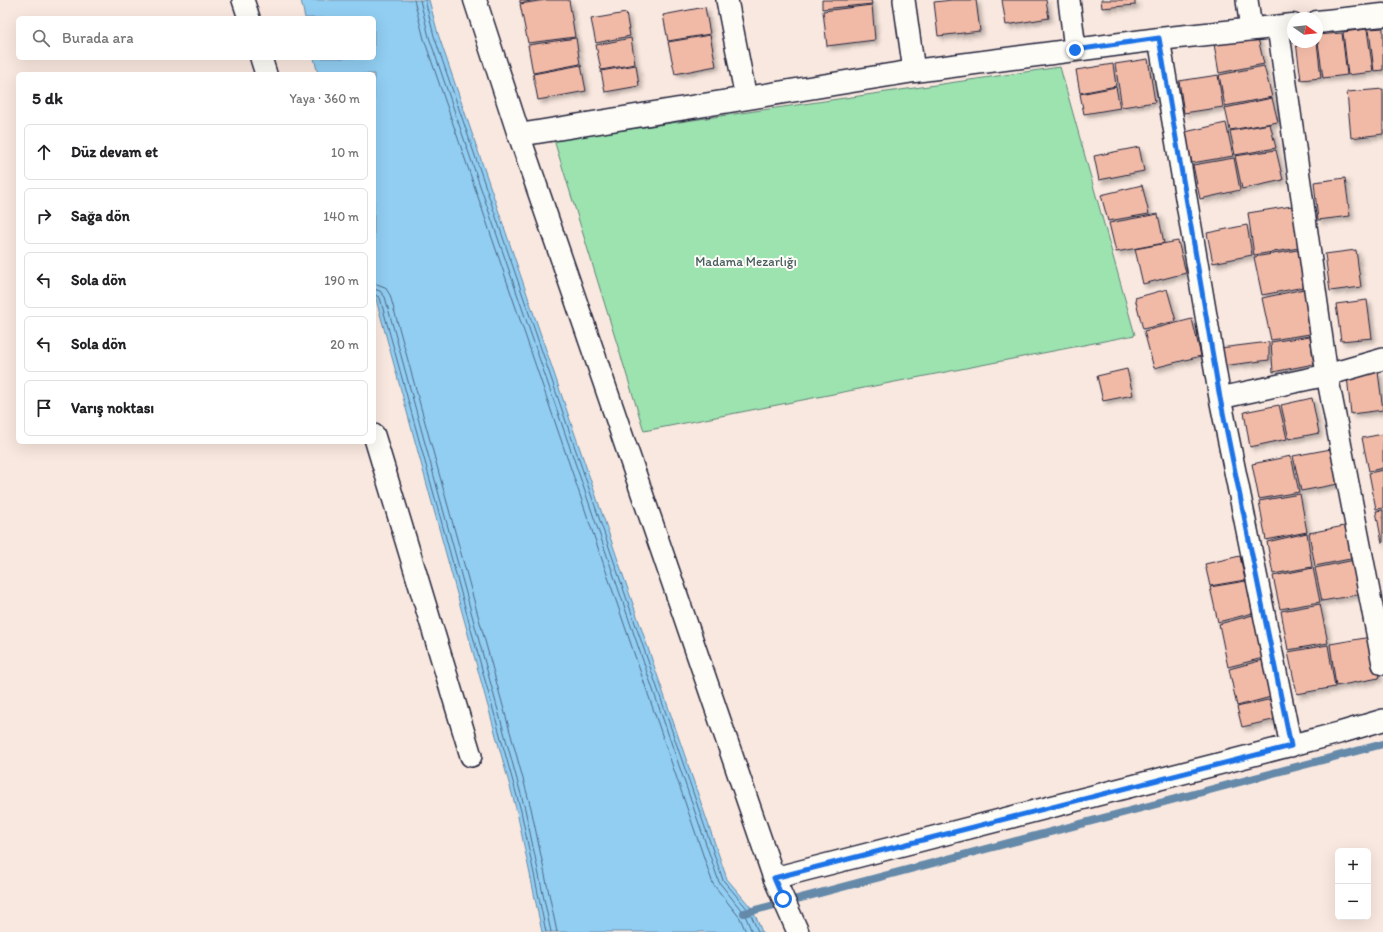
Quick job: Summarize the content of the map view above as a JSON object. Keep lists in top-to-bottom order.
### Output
{
  "parks": ["Madama Mezarlığı"],
  "north": "right",
  "page": {
    "search": "Burada ara",
    "heading": ["5 dk", "Yaya · 360 m"],
    "list": [
      ["Düz devam et", "10 m"],
      ["Sağa dön", "140 m"],
      ["Sola dön", "190 m"],
      ["Sola dön", "20 m"],
      "Varış noktası"
    ],
    "map_buttons": ["+", "−"]
  }
}
